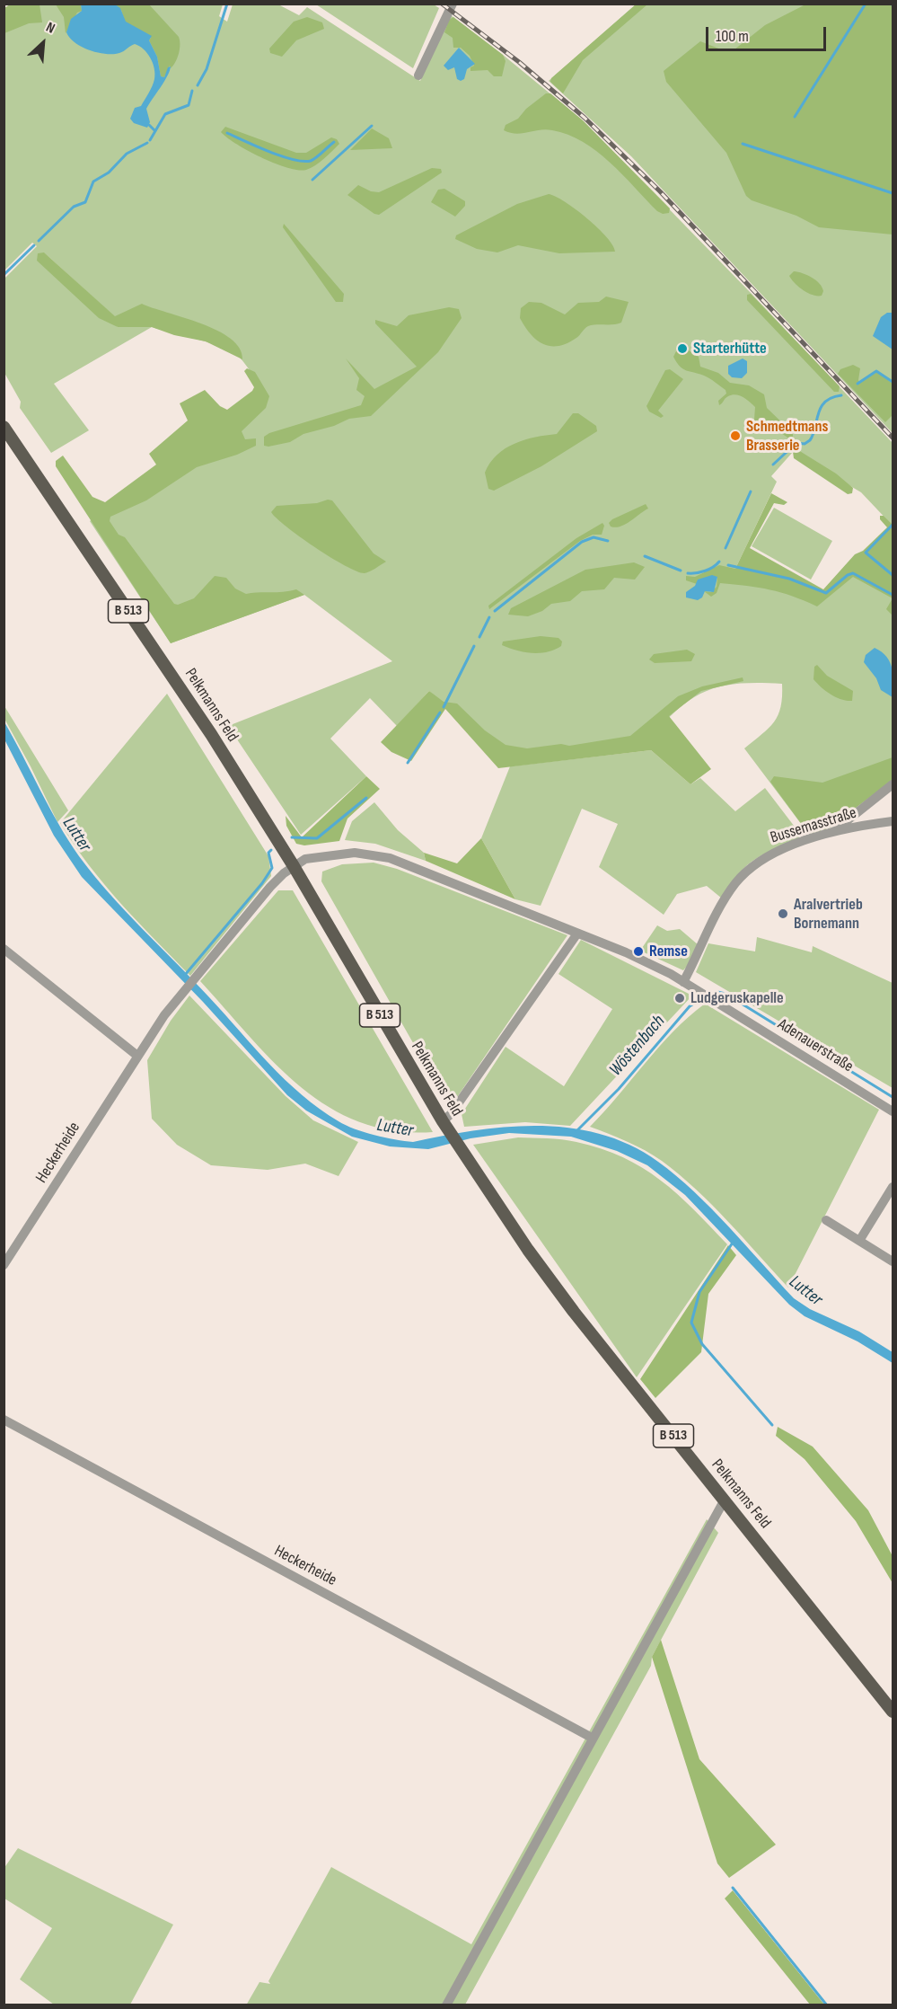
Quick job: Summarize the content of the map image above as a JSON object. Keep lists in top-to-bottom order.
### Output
{
  "streets": {
    "main road": ["B 513", "Pelkmanns Feld"],
    "street": ["Bussemasstraße", "Adenauerstraße", "Heckerheide"]
  },
  "crossings": [
    ["Pelkmanns Feld", "Adenauerstraße"],
    ["Pelkmanns Feld", "Heckerheide"],
    ["Bussemasstraße", "Adenauerstraße"],
    ["Adenauerstraße", "Heckerheide"]
  ],
  "water": ["Lutter", "Wöstenbach"],
  "places": [
    "Starterhütte",
    "Schmedtmans Brasserie",
    "Aralvertrieb Bornemann",
    "Remse",
    "Ludgeruskapelle"
  ],
  "scale_bar": "100 m",
  "north": "top right"
}
